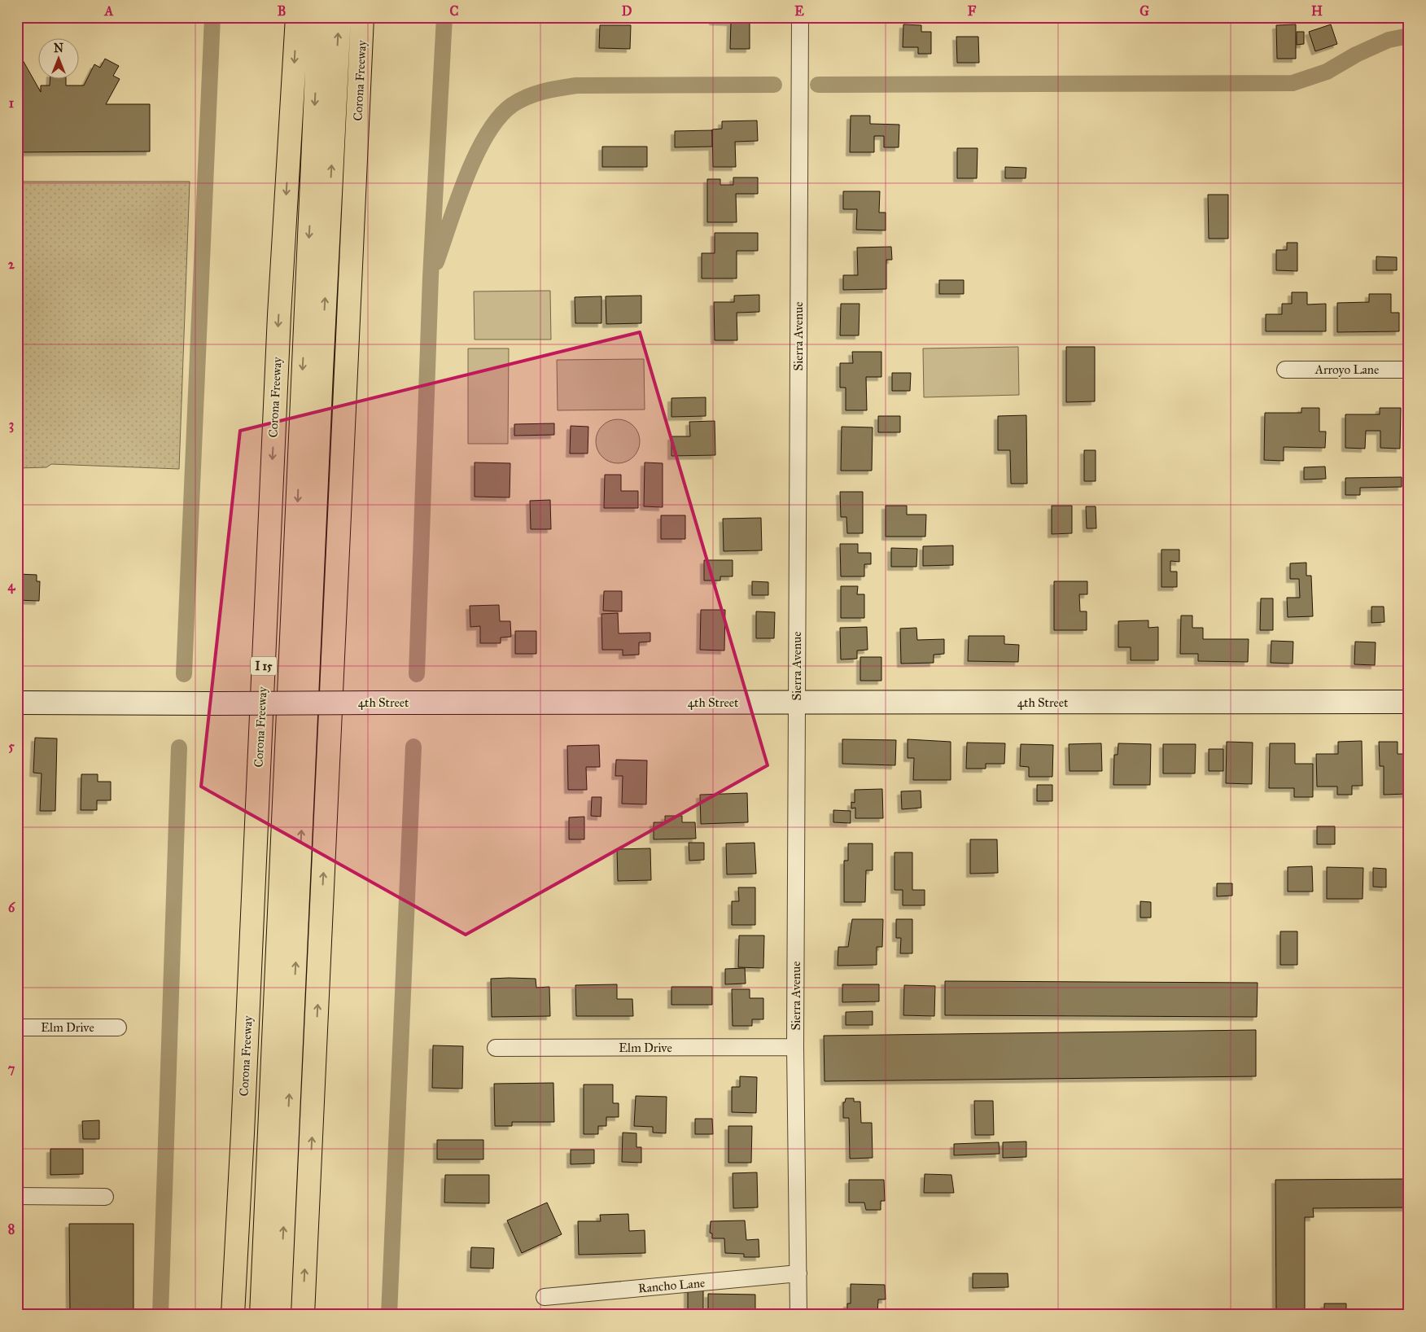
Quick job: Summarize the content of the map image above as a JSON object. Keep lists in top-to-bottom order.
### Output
{
  "streets": {
    "highway": ["Corona Freeway", "I 15"],
    "street": [
      "Sierra Avenue",
      "Arroyo Lane",
      "4th Street",
      "Elm Drive",
      "Rancho Lane"
    ]
  },
  "crossings": [
    ["Sierra Avenue", "4th Street"],
    ["Sierra Avenue", "Elm Drive"],
    ["Sierra Avenue", "Rancho Lane"]
  ],
  "north": "top",
  "grid": {
    "columns": [
      "A",
      "B",
      "C",
      "D",
      "E",
      "F",
      "G",
      "H"
    ],
    "rows": [
      "1",
      "2",
      "3",
      "4",
      "5",
      "6",
      "7",
      "8"
    ]
  }
}
